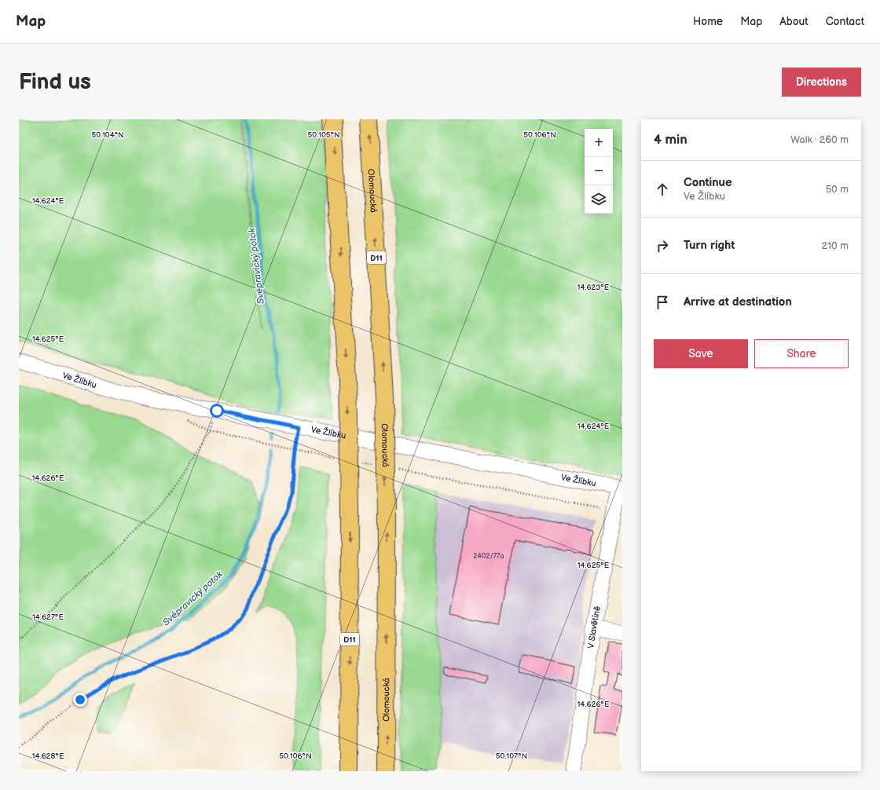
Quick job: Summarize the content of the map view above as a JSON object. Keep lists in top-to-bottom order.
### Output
{
  "streets": {
    "highway": ["Olomoucká", "D11"],
    "street": ["Ve Žlíbku", "V Slavětíně"]
  },
  "crossings": [
    ["Ve Žlíbku", "V Slavětíně"]
  ],
  "water": ["Svépravický potok"],
  "house_numbers": ["2402/77a"],
  "page": {
    "header": "Map",
    "nav": [
      "Home",
      "Map",
      "About",
      "Contact"
    ],
    "buttons": [
      "Directions",
      ["Save", "Share"]
    ],
    "title": "Find us",
    "heading": ["4 min", "Walk · 260 m"],
    "map_buttons": ["+", "−"],
    "list": [
      ["Continue", "Ve Žlíbku", "50 m"],
      ["Turn right", "210 m"],
      "Arrive at destination"
    ]
  },
  "coordinates": [
    "50.104°N",
    "50.105°N",
    "50.106°N",
    "14.624°E",
    "14.623°E",
    "14.625°E",
    "14.626°E",
    "14.627°E",
    "14.628°E",
    "50.107°N"
  ]
}
